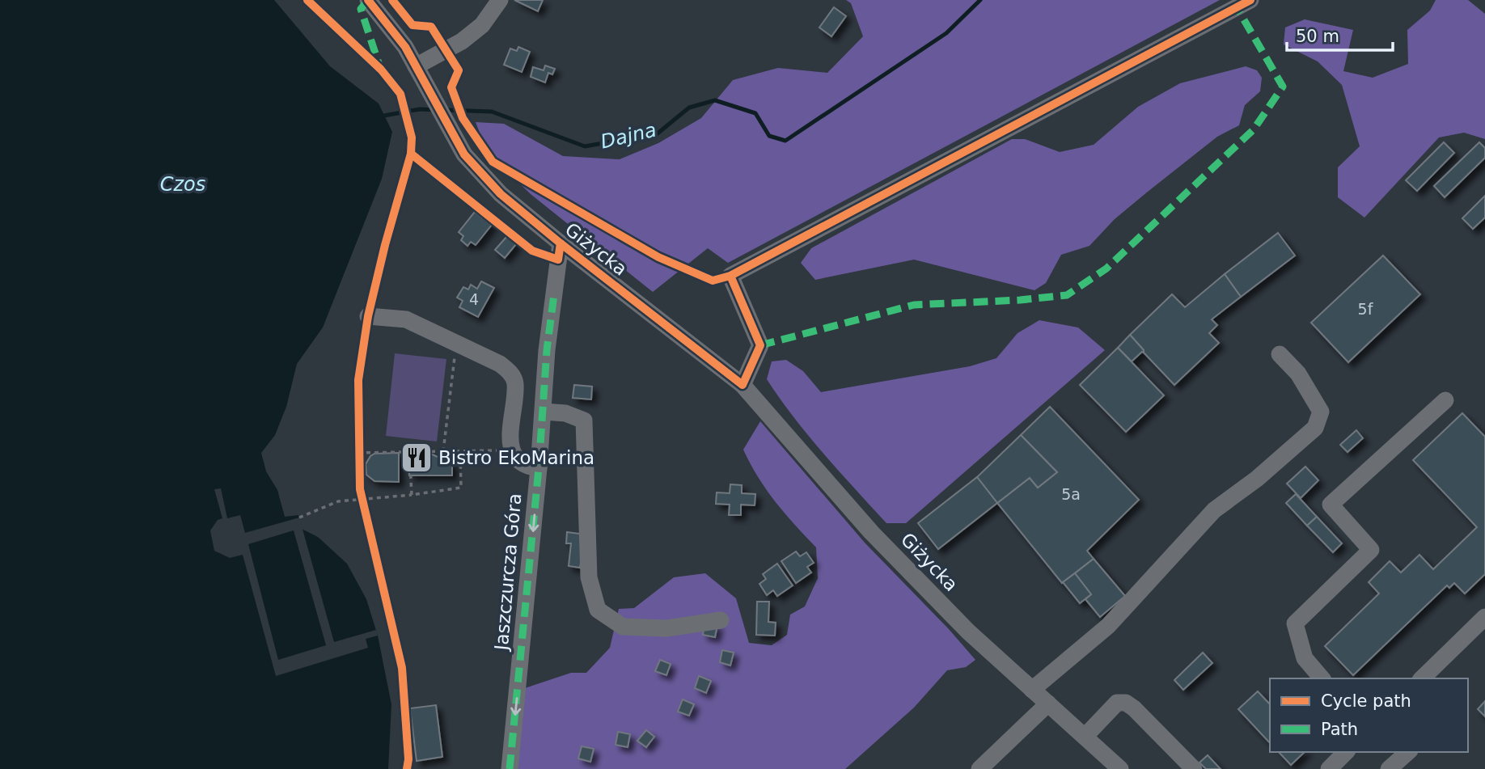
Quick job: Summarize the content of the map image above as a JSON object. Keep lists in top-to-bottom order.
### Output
{
  "streets": {
    "street": ["Giżycka", "Jaszczurcza Góra"]
  },
  "crossings": [
    ["Giżycka", "Jaszczurcza Góra"]
  ],
  "one_way": ["Jaszczurcza Góra"],
  "water": ["Dajna", "Czos"],
  "places": {
    "restaurant": ["Bistro EkoMarina"]
  },
  "house_numbers": ["4", "5f", "5a"],
  "legend": ["Cycle path", "Path"],
  "scale_bar": "50 m"
}
